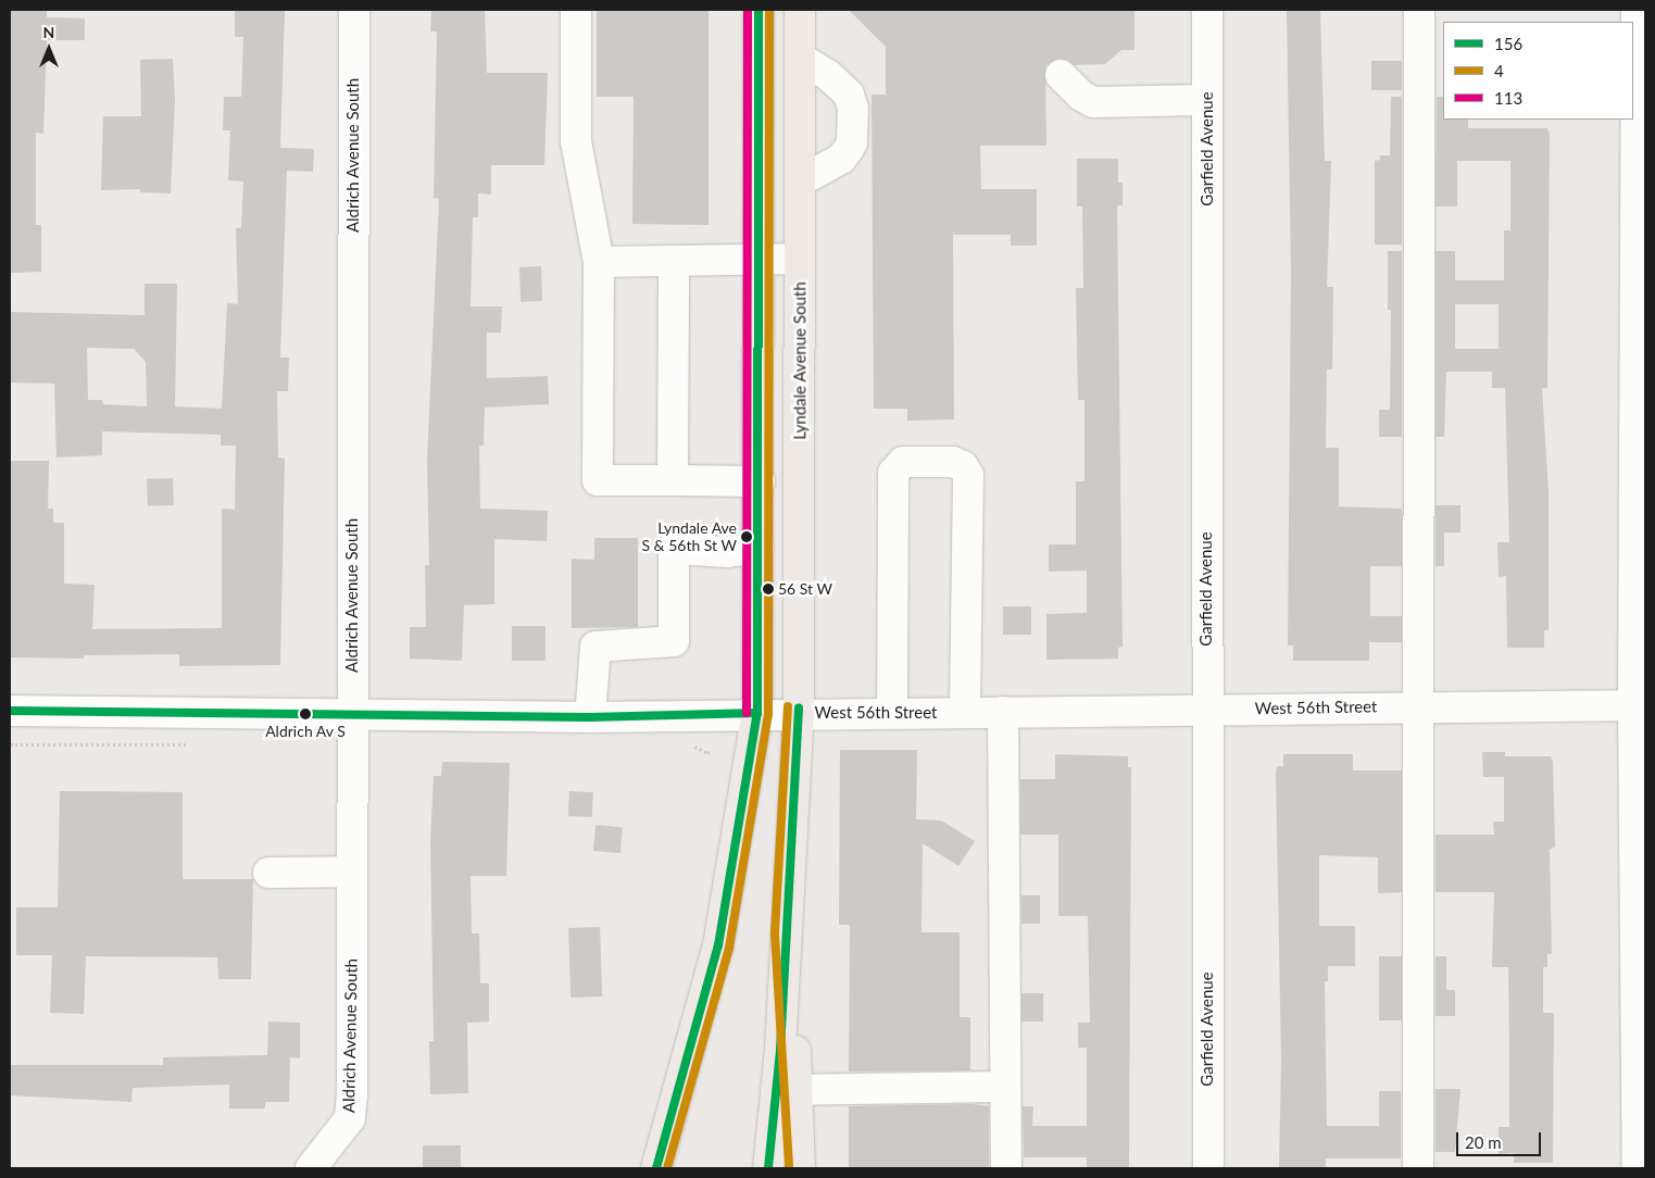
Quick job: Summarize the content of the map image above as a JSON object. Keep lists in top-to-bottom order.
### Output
{
  "streets": {
    "main road": ["Lyndale Avenue South"],
    "street": ["Garfield Avenue", "Aldrich Avenue South", "West 56th Street"]
  },
  "crossings": [
    ["Garfield Avenue", "West 56th Street"],
    ["Aldrich Avenue South", "West 56th Street"],
    ["Lyndale Avenue South", "West 56th Street"]
  ],
  "places": ["Lyndale Ave S & 56th St W", "56 St W", "Aldrich Av S"],
  "lines": ["transit line 156", "transit line 4", "transit line 113"],
  "legend": ["156", "4", "113"],
  "scale_bar": "20 m",
  "north": "top"
}
